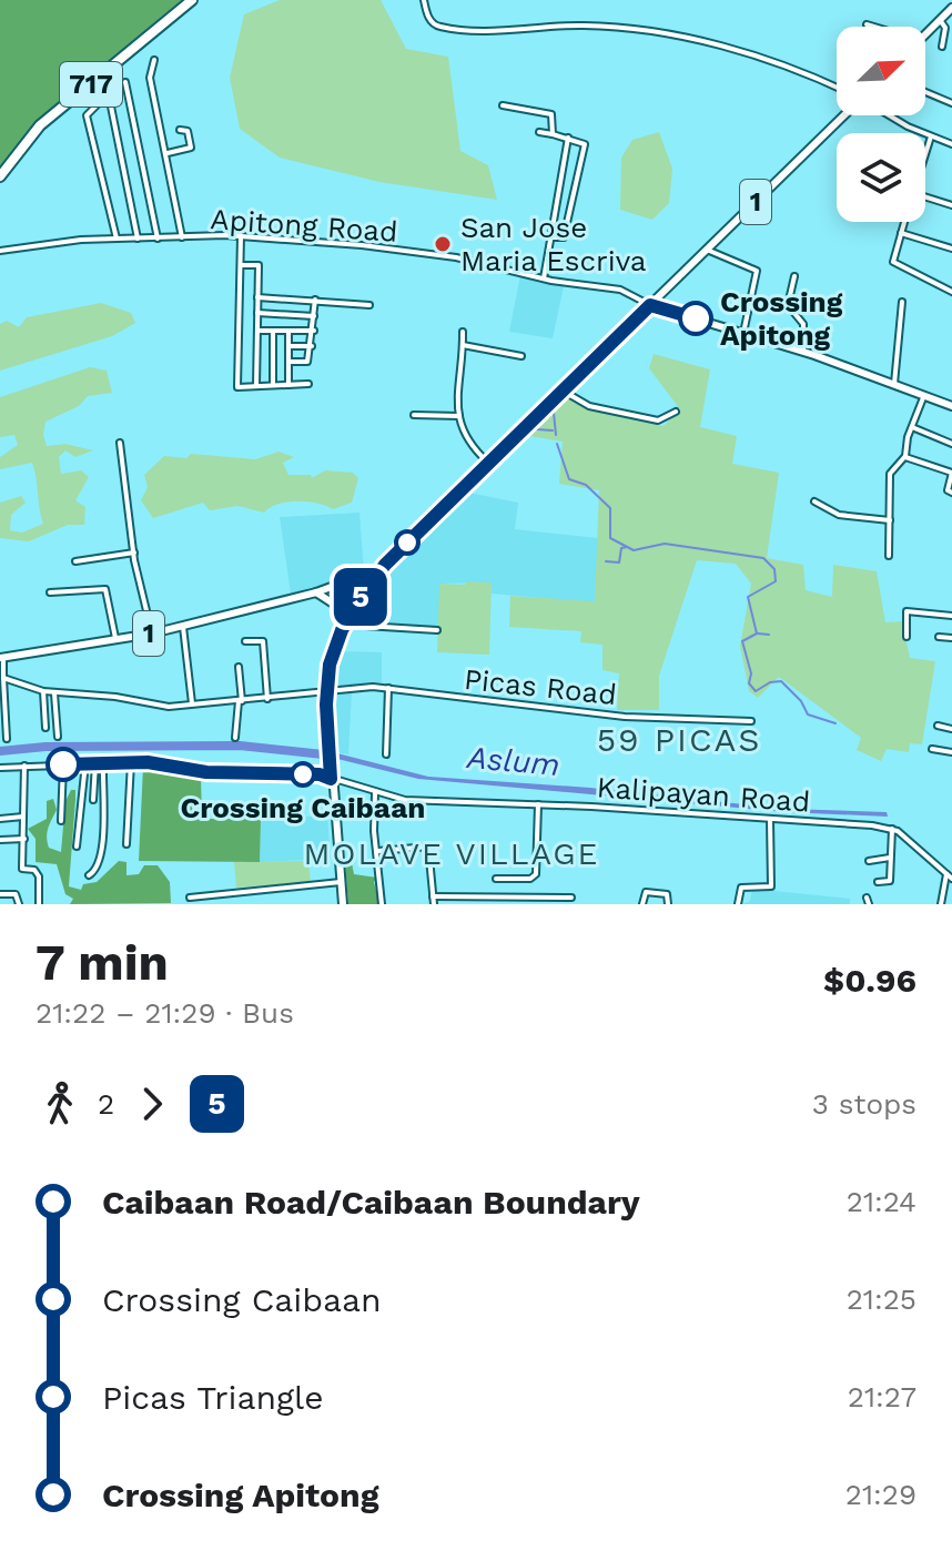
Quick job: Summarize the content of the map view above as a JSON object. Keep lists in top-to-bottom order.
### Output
{
  "streets": {
    "highway": ["717"],
    "main road": ["1"],
    "street": ["Apitong Road", "Picas Road", "Kalipayan Road"]
  },
  "crossings": [
    ["1", "Apitong Road"]
  ],
  "districts": ["59 PICAS", "MOLAVE VILLAGE"],
  "water": ["Aslum"],
  "places": ["San Jose Maria Escriva", "Crossing Apitong", "Crossing Caibaan"],
  "lines": ["bus line 5"],
  "north": "top right",
  "page": {
    "on_map": "5",
    "heading": ["7 min", "21:22 – 21:29 · Bus", "$0.96"],
    "legs": ["2", "5", "3 stops"],
    "list": [
      {
        "name": "Caibaan Road/Caibaan Boundary",
        "value": "21:24"
      },
      {
        "name": "Crossing Caibaan",
        "value": "21:25"
      },
      {
        "name": "Picas Triangle",
        "value": "21:27"
      },
      {
        "name": "Crossing Apitong",
        "value": "21:29"
      }
    ]
  }
}
